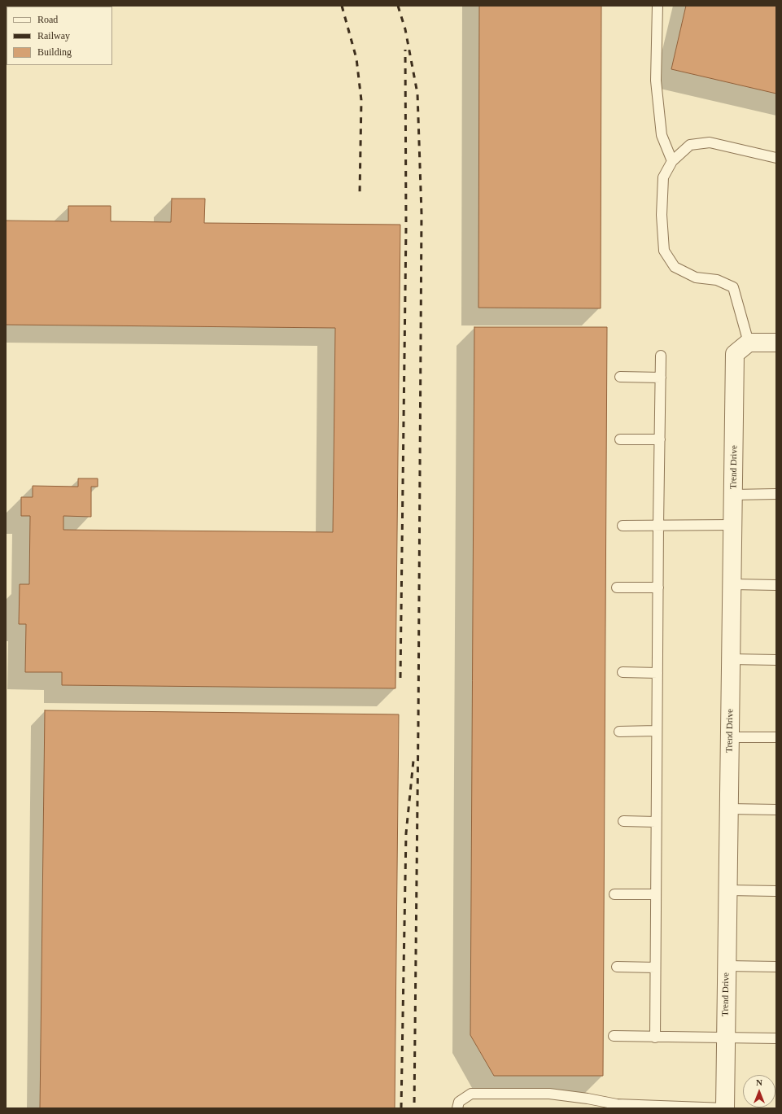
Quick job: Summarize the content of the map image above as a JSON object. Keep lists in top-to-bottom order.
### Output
{
  "streets": {
    "street": ["Trend Drive"]
  },
  "legend": ["Road", "Railway", "Building"],
  "north": "top"
}
